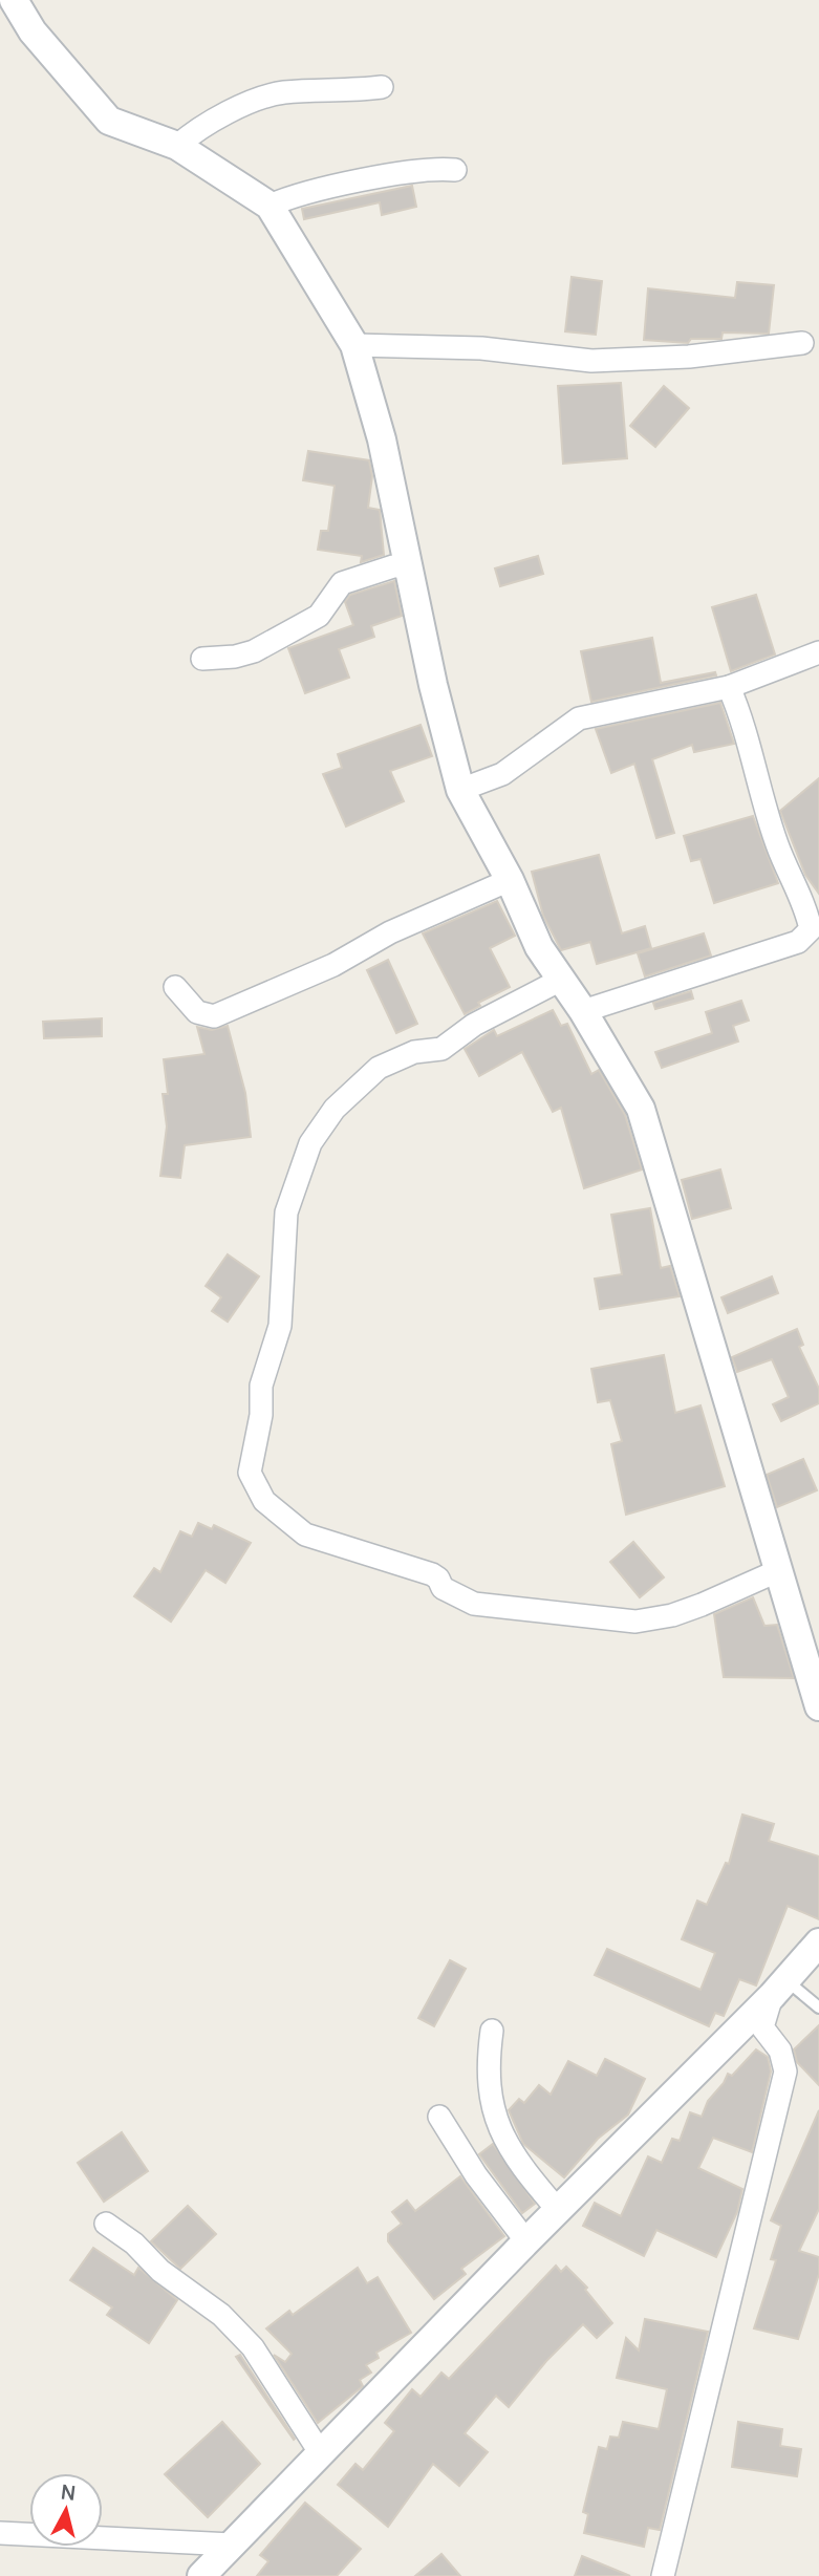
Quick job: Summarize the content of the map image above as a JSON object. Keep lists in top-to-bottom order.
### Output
{
  "north": "top"
}
